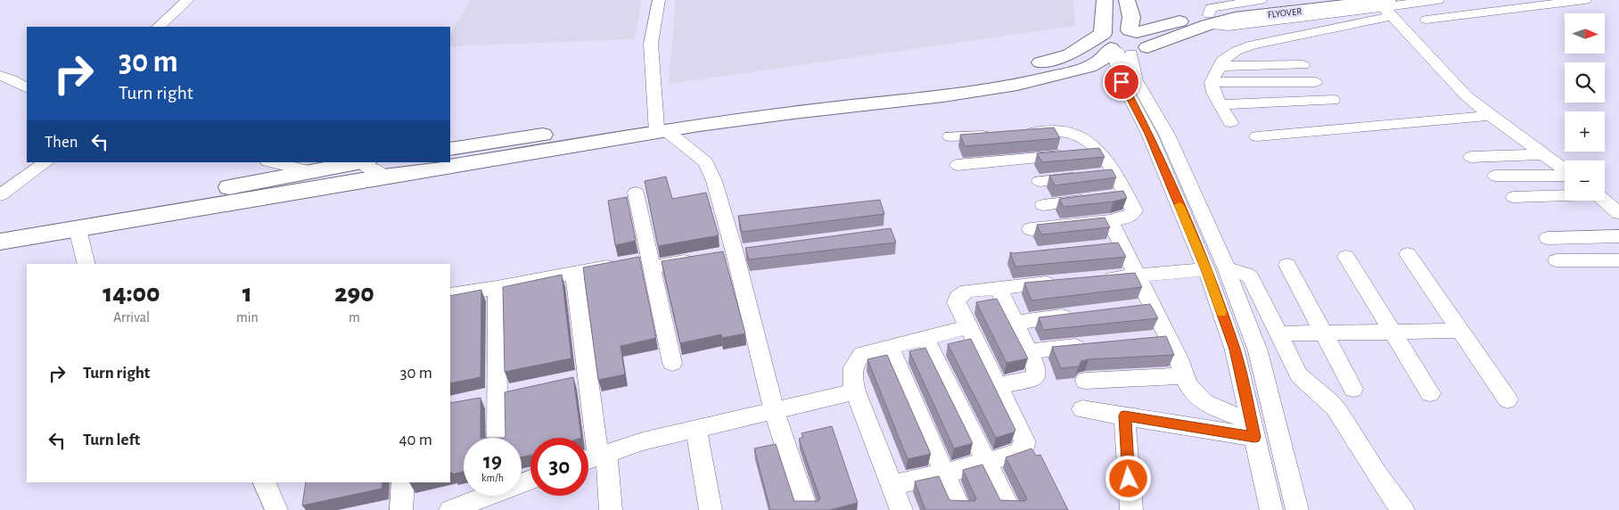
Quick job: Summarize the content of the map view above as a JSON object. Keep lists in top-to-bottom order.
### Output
{
  "streets": {
    "main road": ["FLYOVER"]
  },
  "north": "right",
  "page": {
    "map_buttons": ["+", "−"],
    "turn": ["30 m", "Turn right"],
    "then": "Then",
    "eta": [
      "14:00",
      "Arrival",
      "1",
      "min",
      "290",
      "m"
    ],
    "list": [
      {
        "name": "Turn right",
        "value": "30 m"
      },
      {
        "name": "Turn left",
        "value": "40 m"
      }
    ],
    "speed": "19 km/h",
    "limit": "30"
  }
}
